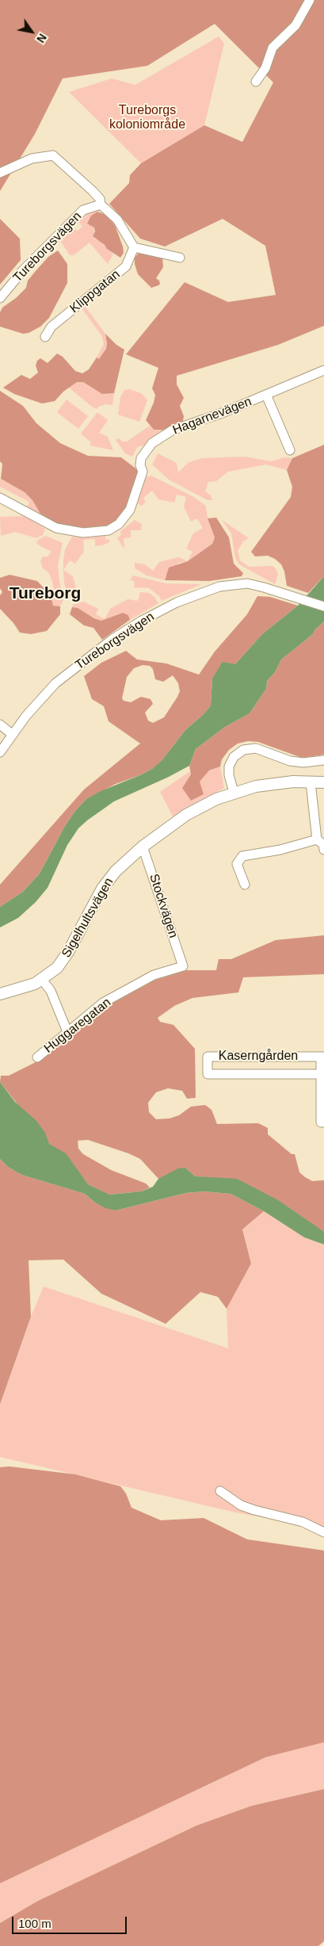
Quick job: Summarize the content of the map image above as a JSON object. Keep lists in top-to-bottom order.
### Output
{
  "streets": {
    "street": [
      "Tureborgsvägen",
      "Klippgatan",
      "Hagarnevägen",
      "Stockvägen",
      "Sigelhultsvägen",
      "Huggaregatan",
      "Kaserngården"
    ]
  },
  "crossings": [
    ["Stockvägen", "Sigelhultsvägen"],
    ["Stockvägen", "Huggaregatan"]
  ],
  "districts": ["Tureborg"],
  "parks": ["Tureborgs koloniområde"],
  "scale_bar": "100 m",
  "north": "bottom right"
}
